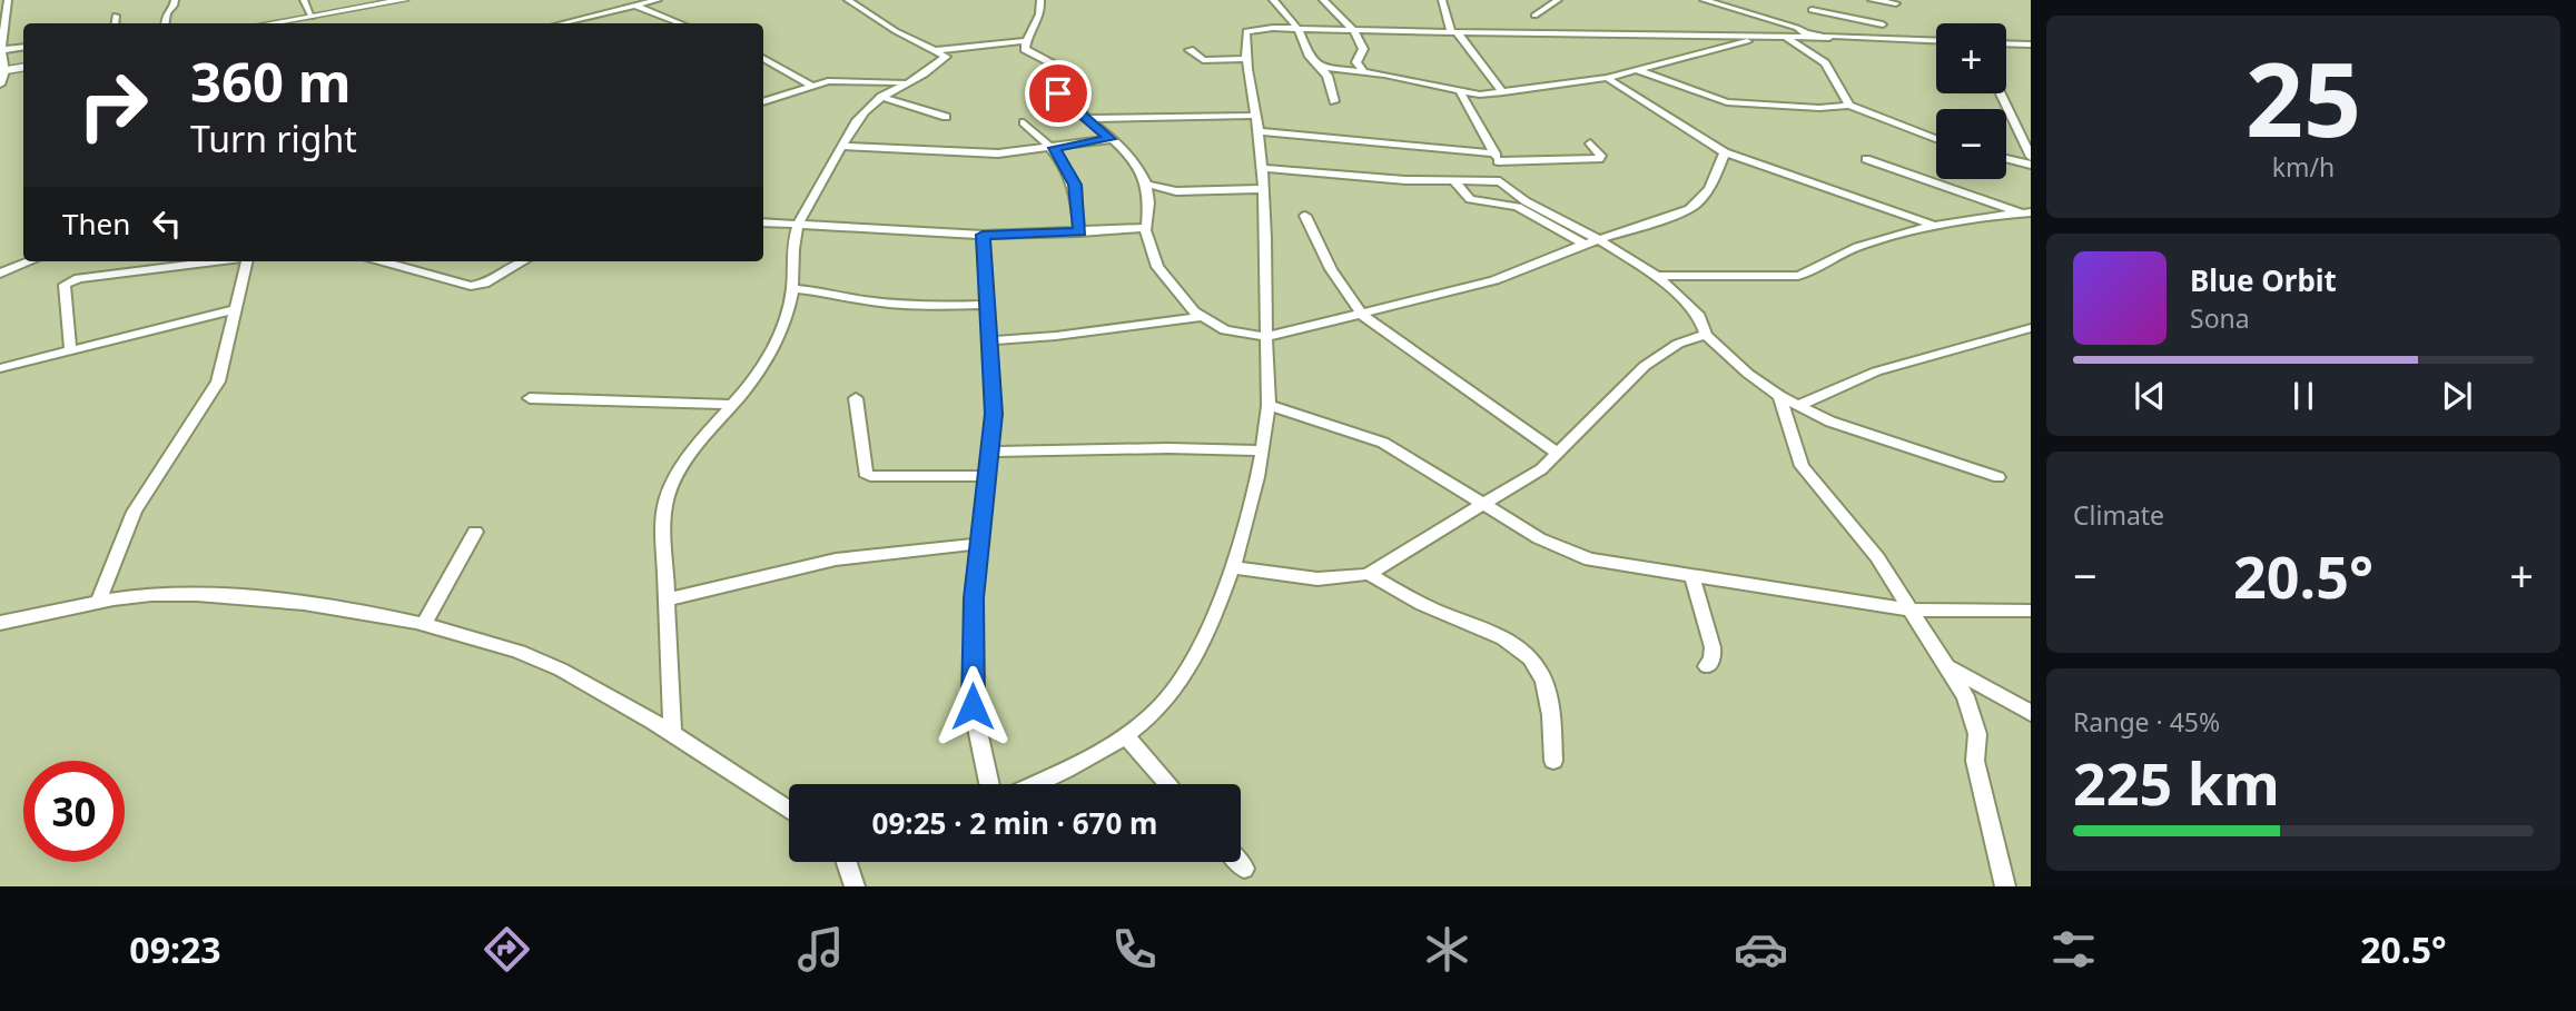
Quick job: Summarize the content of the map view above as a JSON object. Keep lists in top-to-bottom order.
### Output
{
  "page": {
    "tile": [
      ["25", "km/h"],
      "Climate",
      ["Range · 45%", "225 km"]
    ],
    "map_buttons": ["+", "−"],
    "turn": ["360 m", "Turn right"],
    "then": "Then",
    "song": ["Blue Orbit", "Sona"],
    "heat": ["−", "20.5°", "+"],
    "limit": "30",
    "trip": "09:25 · 2 min · 670 m",
    "tabs": ["09:23", "20.5°"]
  }
}
